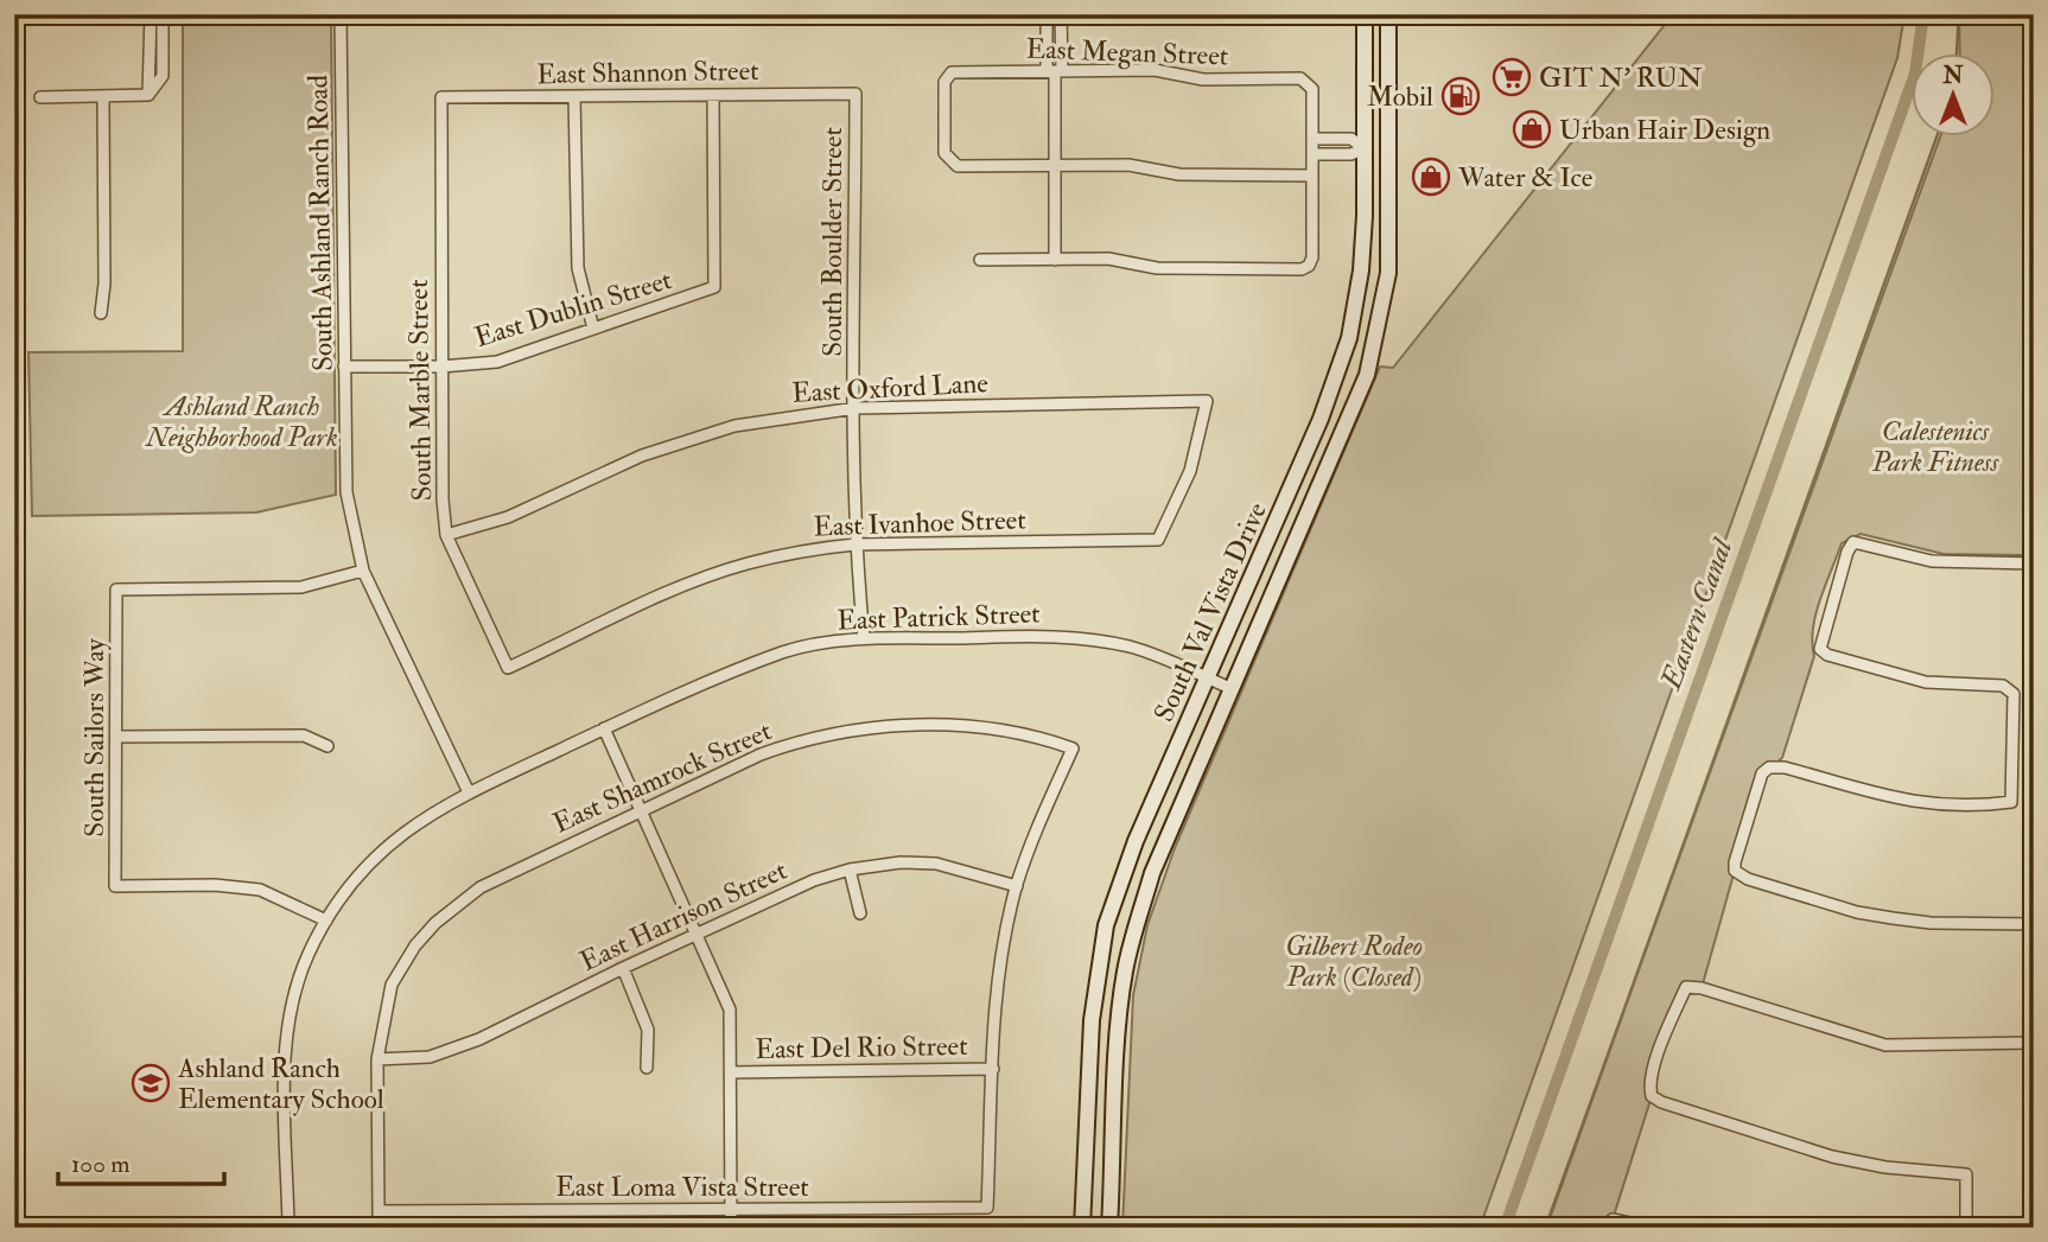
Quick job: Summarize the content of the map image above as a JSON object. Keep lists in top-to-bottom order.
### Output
{
  "streets": {
    "main road": ["South Val Vista Drive"],
    "street": [
      "East Megan Street",
      "East Shannon Street",
      "South Ashland Ranch Road",
      "South Boulder Street",
      "East Dublin Street",
      "East Oxford Lane",
      "South Marble Street",
      "East Ivanhoe Street",
      "East Patrick Street",
      "South Sailors Way",
      "East Shamrock Street",
      "East Harrison Street",
      "East Del Rio Street",
      "East Loma Vista Street"
    ]
  },
  "crossings": [
    ["East Shannon Street", "South Boulder Street"],
    ["East Shannon Street", "East Dublin Street"],
    ["East Shannon Street", "South Marble Street"],
    ["South Ashland Ranch Road", "East Dublin Street"],
    ["South Ashland Ranch Road", "East Patrick Street"],
    ["South Ashland Ranch Road", "South Sailors Way"],
    ["South Boulder Street", "East Oxford Lane"],
    ["South Boulder Street", "East Ivanhoe Street"],
    ["South Boulder Street", "East Patrick Street"],
    ["East Dublin Street", "South Marble Street"],
    ["East Oxford Lane", "South Marble Street"],
    ["East Oxford Lane", "East Ivanhoe Street"],
    ["South Marble Street", "East Ivanhoe Street"],
    ["South Val Vista Drive", "East Patrick Street"],
    ["East Shamrock Street", "East Harrison Street"],
    ["East Del Rio Street", "East Loma Vista Street"]
  ],
  "water": ["Eastern Canal"],
  "parks": ["Ashland Ranch Neighborhood Park", "Calestenics Park Fitness", "Gilbert Rodeo Park (Closed)"],
  "places": {
    "supermarket": ["GIT N' RUN"],
    "fuel station": ["Mobil"],
    "shop": ["Urban Hair Design", "Water & Ice"],
    "school or university": ["Ashland Ranch Elementary School"]
  },
  "scale_bar": "100 m",
  "north": "top"
}
